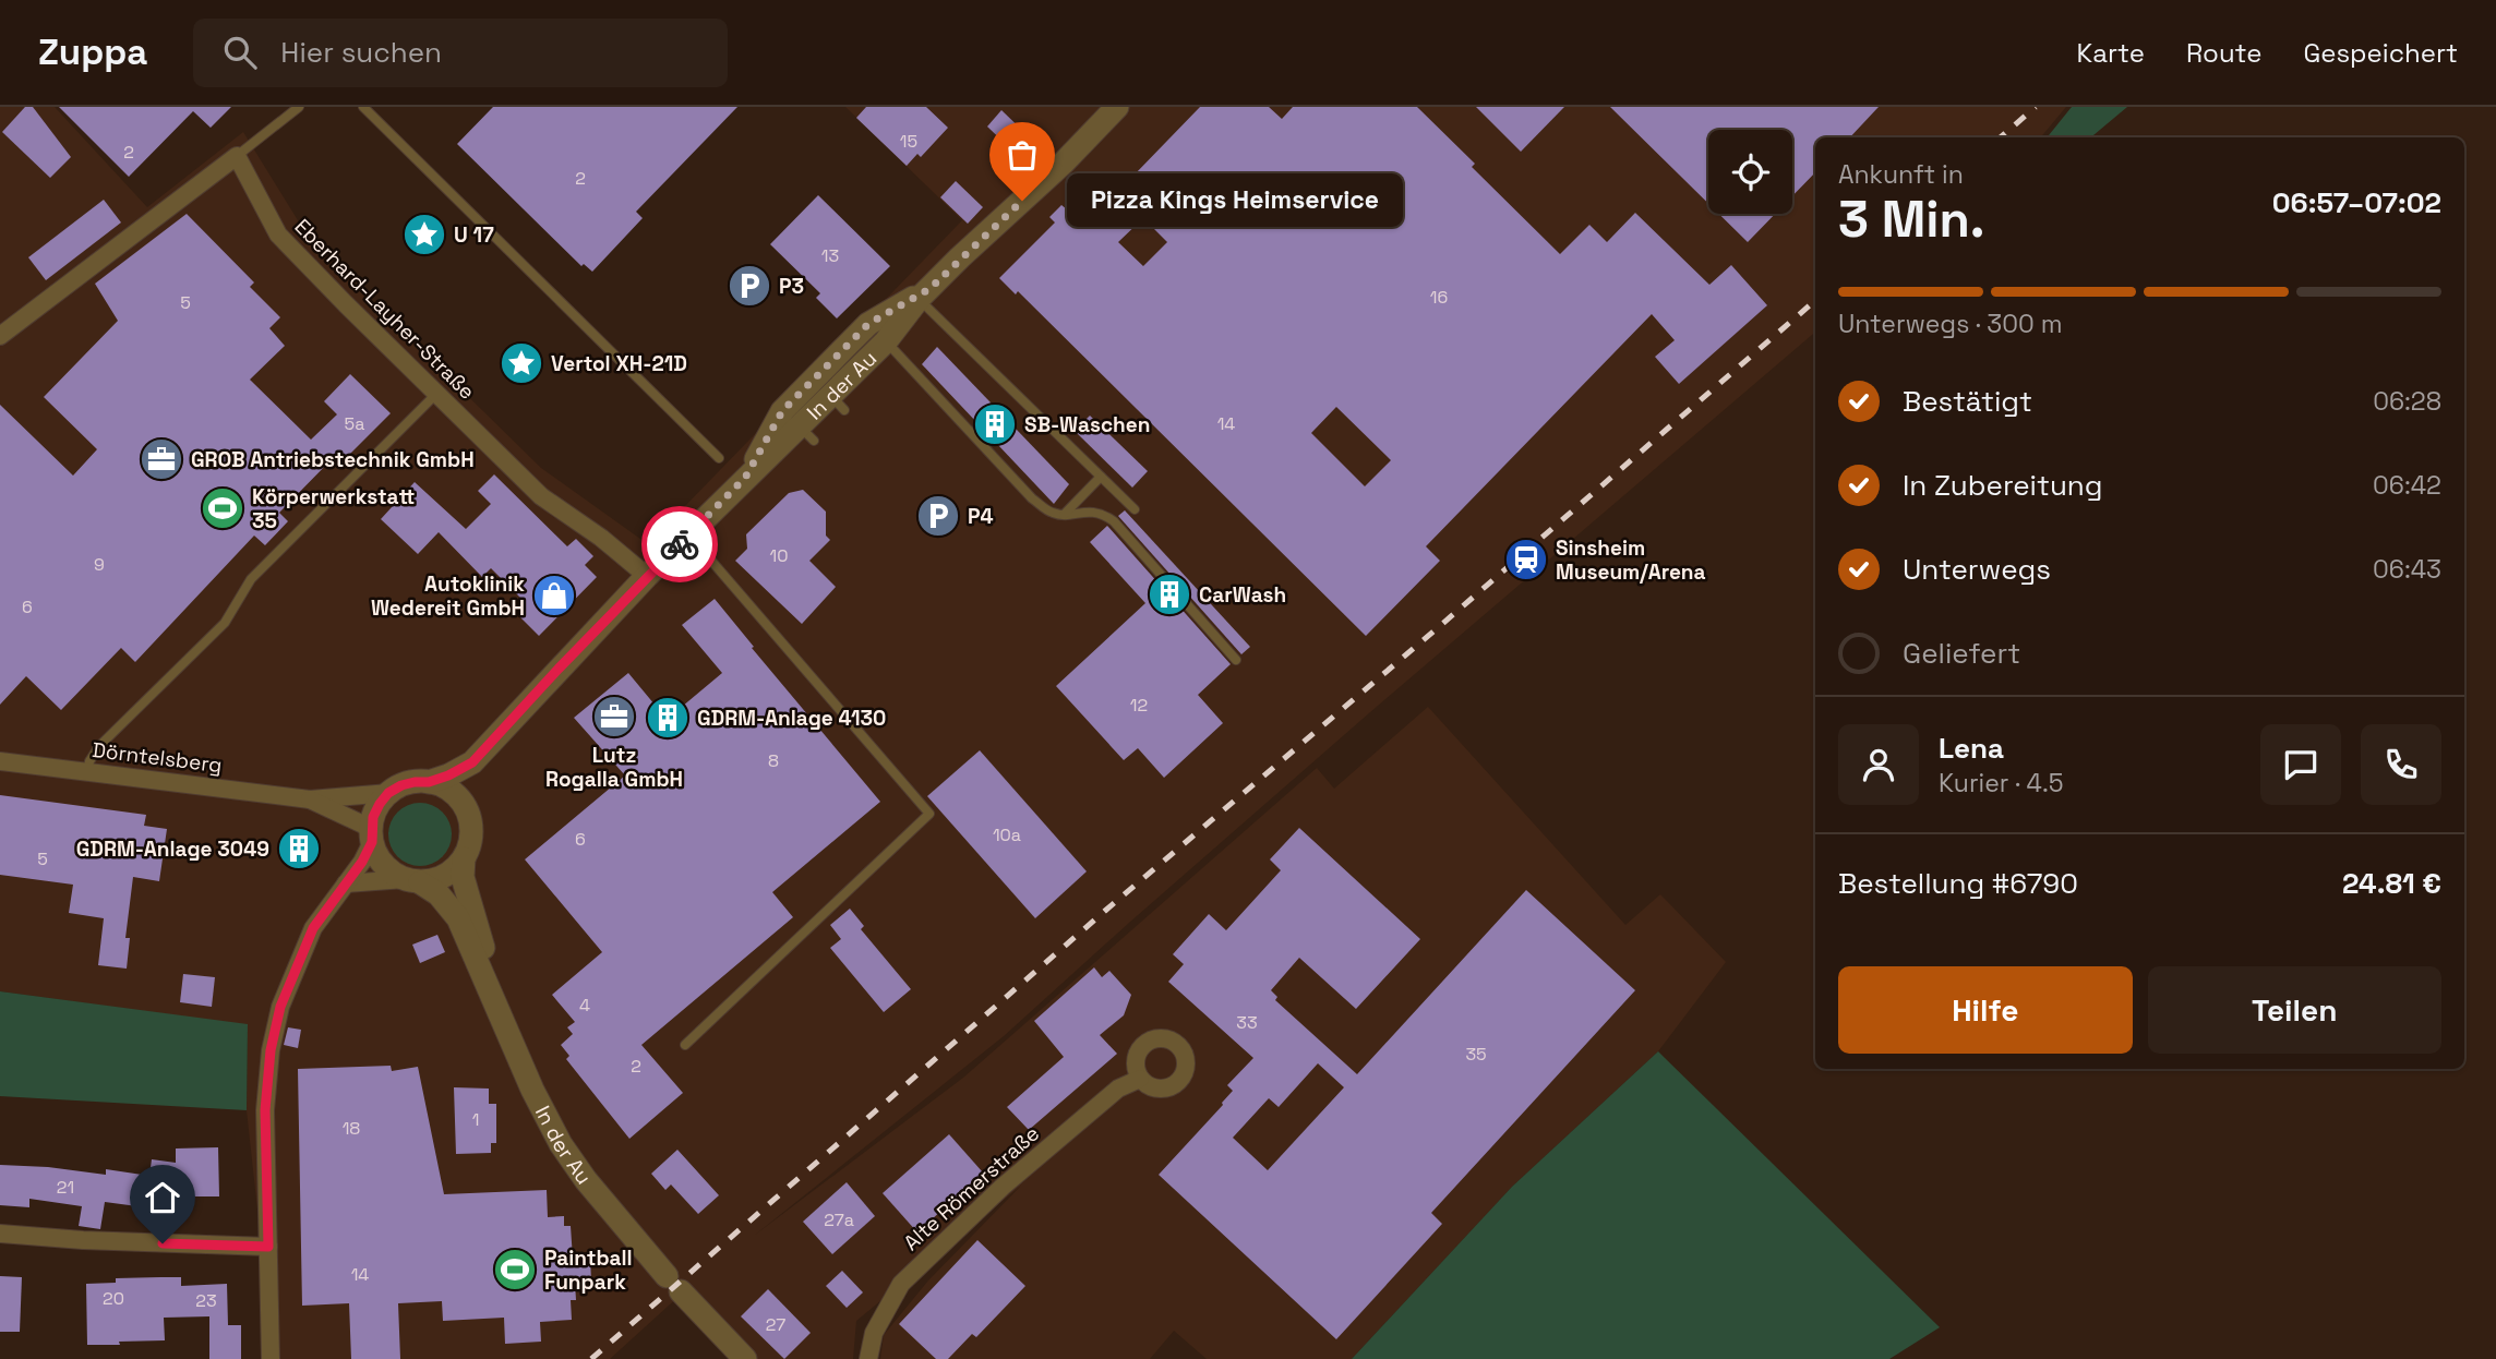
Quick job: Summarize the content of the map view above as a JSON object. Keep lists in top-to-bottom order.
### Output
{
  "streets": {
    "street": [
      "Eberhard-Layher-Straße",
      "In der Au",
      "Dörntelsberg",
      "Alte Römerstraße"
    ]
  },
  "crossings": [
    ["Eberhard-Layher-Straße", "In der Au"],
    ["In der Au", "Dörntelsberg"]
  ],
  "places": {
    "other": ["Pizza Kings Heimservice"],
    "place": ["U 17", "Vertol XH-21D"],
    "parking": ["P3", "P4"],
    "building": [
      "SB-Waschen",
      "CarWash",
      "GDRM-Anlage 4130",
      "GDRM-Anlage 3049"
    ],
    "office": ["GROB Antriebstechnik GmbH", "Lutz Rogalla GmbH"],
    "sports": ["Körperwerkstatt 35", "Paintball Funpark"],
    "station": ["Sinsheim Museum/Arena"],
    "shop": ["Autoklinik Wedereit GmbH"]
  },
  "house_numbers": [
    "15",
    "2",
    "2",
    "13",
    "16",
    "5",
    "5a",
    "14",
    "10",
    "9",
    "6",
    "12",
    "8",
    "10a",
    "6",
    "5",
    "4",
    "33",
    "35",
    "2",
    "1",
    "18",
    "21",
    "27a",
    "14",
    "20",
    "23",
    "27"
  ],
  "page": {
    "header": "Zuppa",
    "search": "Hier suchen",
    "nav": ["Karte", "Route", "Gespeichert"],
    "heading": ["3 Min.", "Ankunft in", "06:57–07:02"],
    "panel": [
      "Lena",
      "Kurier · 4.5",
      "Bestellung #6790",
      "24.81 €"
    ],
    "bubble": "Pizza Kings Heimservice",
    "bar": "Unterwegs · 300 m",
    "list": [
      ["Bestätigt", "06:28"],
      ["In Zubereitung", "06:42"],
      ["Unterwegs", "06:43"],
      "Geliefert"
    ],
    "buttons": ["Hilfe", "Teilen"]
  }
}
